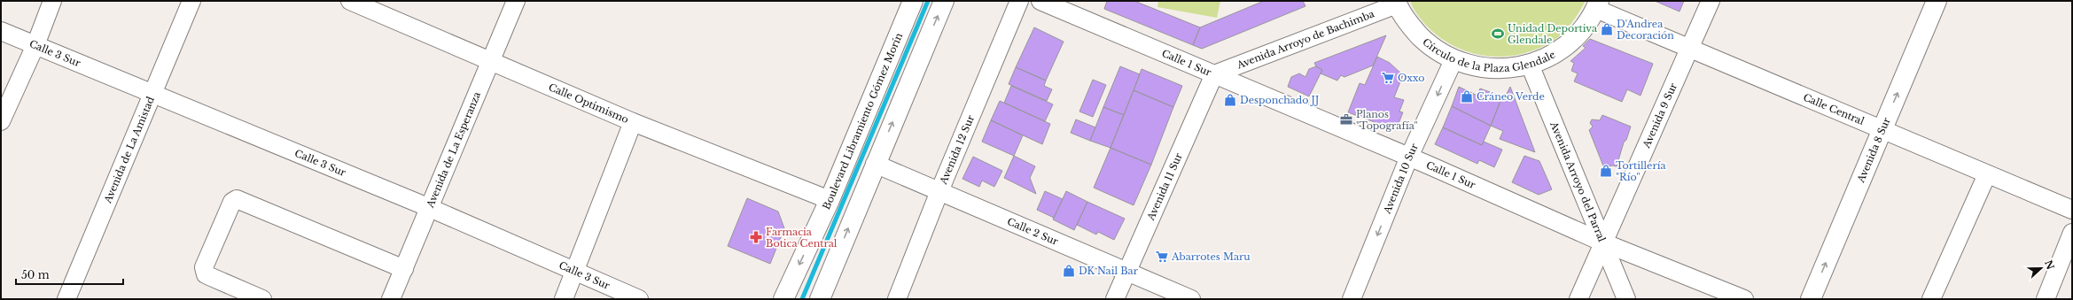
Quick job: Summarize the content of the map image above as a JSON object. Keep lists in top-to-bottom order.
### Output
{
  "streets": {
    "main road": ["Círculo de la Plaza Glendale", "Boulevard Libramiento Gómez Morín", "Avenida 8 Sur"],
    "street": [
      "Avenida Arroyo de Bachimba",
      "Calle 3 Sur",
      "Calle 1 Sur",
      "Calle Optimismo",
      "Calle Central",
      "Avenida 9 Sur",
      "Avenida 12 Sur",
      "Avenida de La Amistad",
      "Avenida de La Esperanza",
      "Avenida 10 Sur",
      "Avenida Arroyo del Parral",
      "Avenida 11 Sur",
      "Calle 2 Sur"
    ]
  },
  "crossings": [
    ["Avenida Arroyo de Bachimba", "Círculo de la Plaza Glendale"],
    ["Avenida Arroyo de Bachimba", "Calle 1 Sur"],
    ["Avenida Arroyo de Bachimba", "Avenida 11 Sur"],
    ["Círculo de la Plaza Glendale", "Calle Central"],
    ["Círculo de la Plaza Glendale", "Avenida 10 Sur"],
    ["Círculo de la Plaza Glendale", "Avenida Arroyo del Parral"],
    ["Calle 3 Sur", "Avenida de La Amistad"],
    ["Calle 3 Sur", "Avenida de La Esperanza"],
    ["Calle 1 Sur", "Avenida 9 Sur"],
    ["Calle 1 Sur", "Avenida 10 Sur"],
    ["Calle 1 Sur", "Avenida Arroyo del Parral"],
    ["Calle 1 Sur", "Avenida 11 Sur"],
    ["Calle Optimismo", "Boulevard Libramiento Gómez Morín"],
    ["Calle Optimismo", "Avenida de La Esperanza"],
    ["Calle Central", "Avenida 9 Sur"],
    ["Calle Central", "Avenida 8 Sur"],
    ["Avenida 9 Sur", "Avenida Arroyo del Parral"],
    ["Avenida 12 Sur", "Calle 2 Sur"],
    ["Avenida 11 Sur", "Calle 2 Sur"]
  ],
  "one_way": ["Avenida 8 Sur", "Avenida 10 Sur"],
  "places": {
    "shop": [
      "D'Andrea Decoración",
      "Cráneo Verde",
      "Desponchado JJ",
      "Tortillería \"Río\"",
      "DK Nail Bar"
    ],
    "sports": ["Unidad Deportiva Glendale"],
    "supermarket": ["Oxxo", "Abarrotes Maru"],
    "office": ["Planos \"Topografía\""],
    "pharmacy": ["Farmacia Botica Central"]
  },
  "scale_bar": "50 m",
  "north": "right"
}
